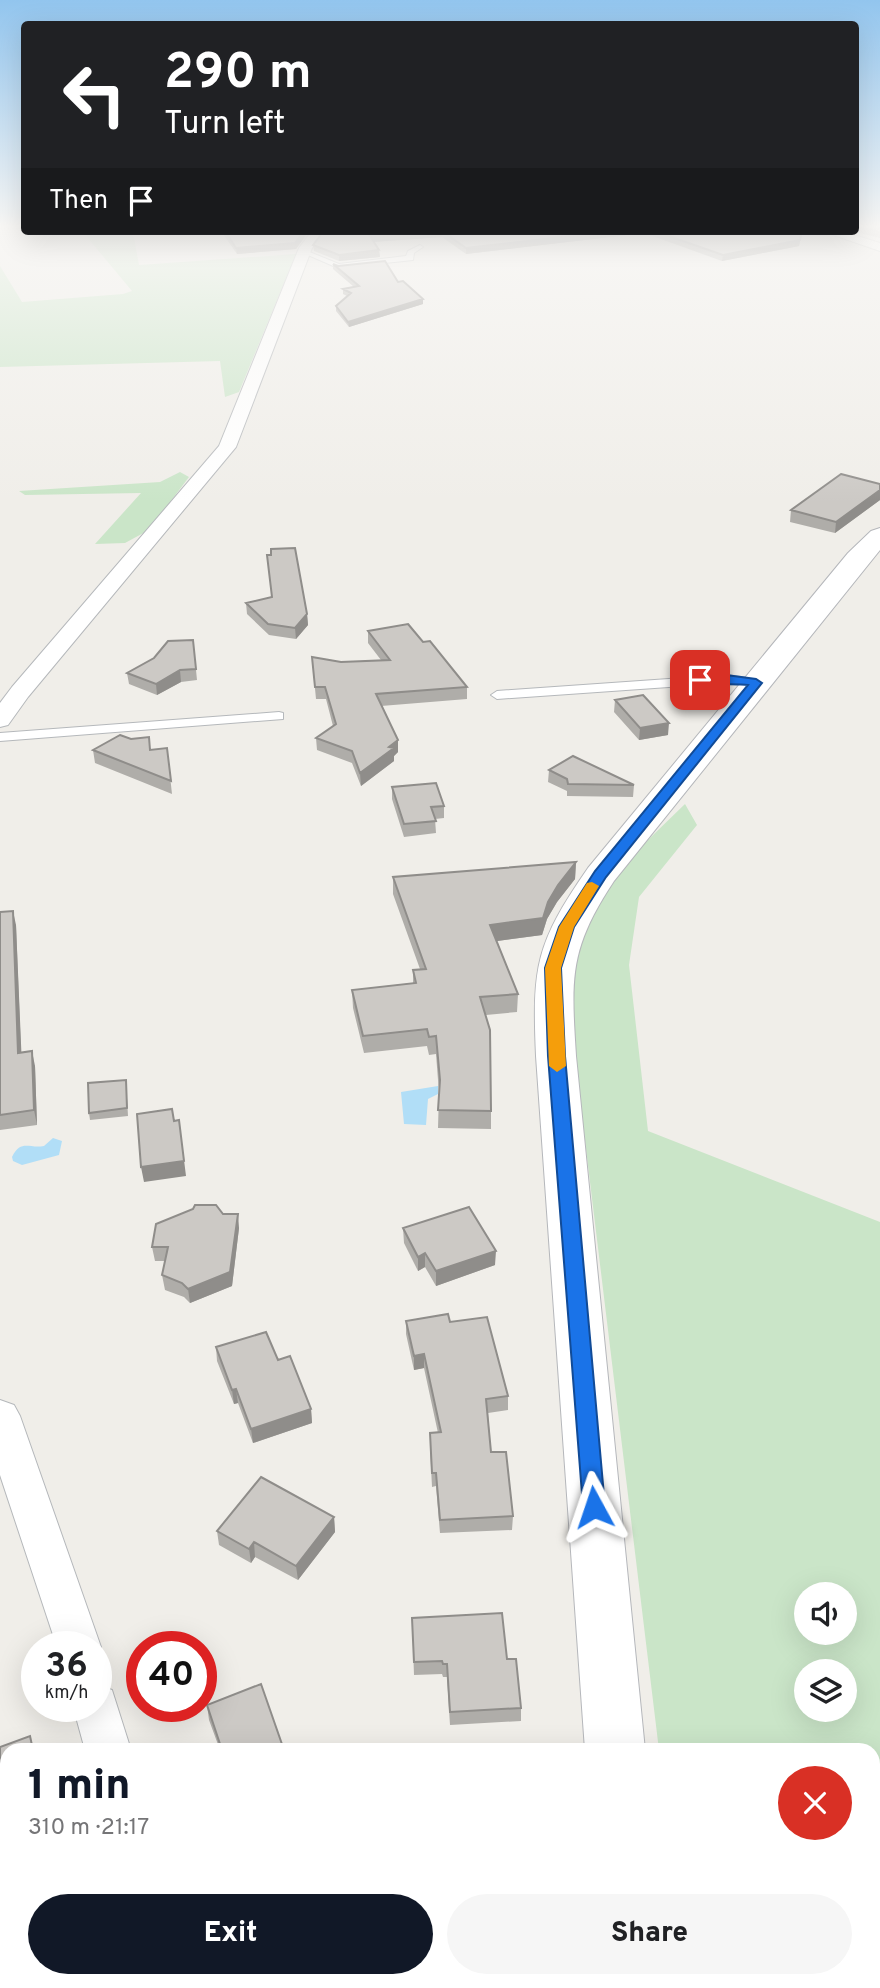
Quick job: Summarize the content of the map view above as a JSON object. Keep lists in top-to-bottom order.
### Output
{
  "page": {
    "turn": ["290 m", "Turn left"],
    "then": "Then",
    "speed": "36 km/h",
    "limit": "40",
    "heading": ["1 min", "310 m · 21:17"],
    "buttons": ["Exit", "Share"]
  }
}
